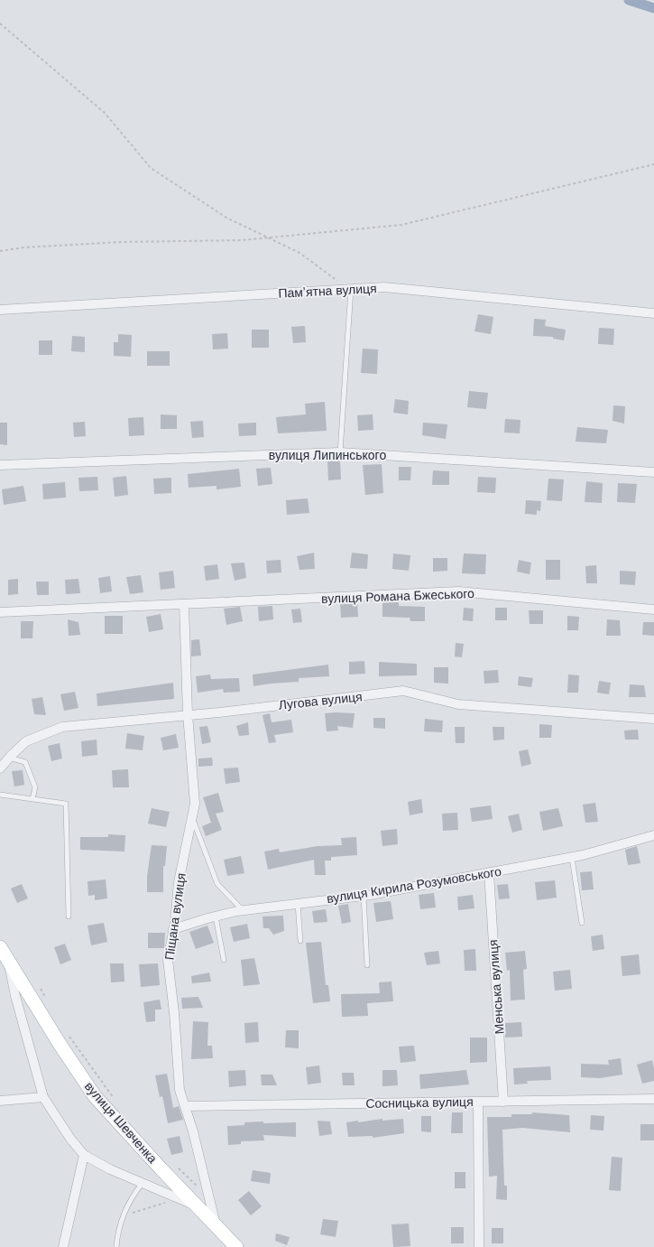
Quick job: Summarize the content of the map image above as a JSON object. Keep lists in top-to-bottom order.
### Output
{
  "streets": {
    "main road": ["вулиця Шевченка"],
    "street": [
      "Памʼятна вулиця",
      "вулиця Липинського",
      "вулиця Романа Бжеського",
      "Лугова вулиця",
      "вулиця Кирила Розумовського",
      "Піщана вулиця",
      "Менська вулиця",
      "Сосницька вулиця"
    ]
  },
  "crossings": [
    ["вулиця Романа Бжеського", "Піщана вулиця"],
    ["Лугова вулиця", "Піщана вулиця"],
    ["вулиця Кирила Розумовського", "Піщана вулиця"],
    ["вулиця Кирила Розумовського", "Менська вулиця"],
    ["Піщана вулиця", "Сосницька вулиця"],
    ["Піщана вулиця", "вулиця Шевченка"],
    ["Менська вулиця", "Сосницька вулиця"]
  ]
}
